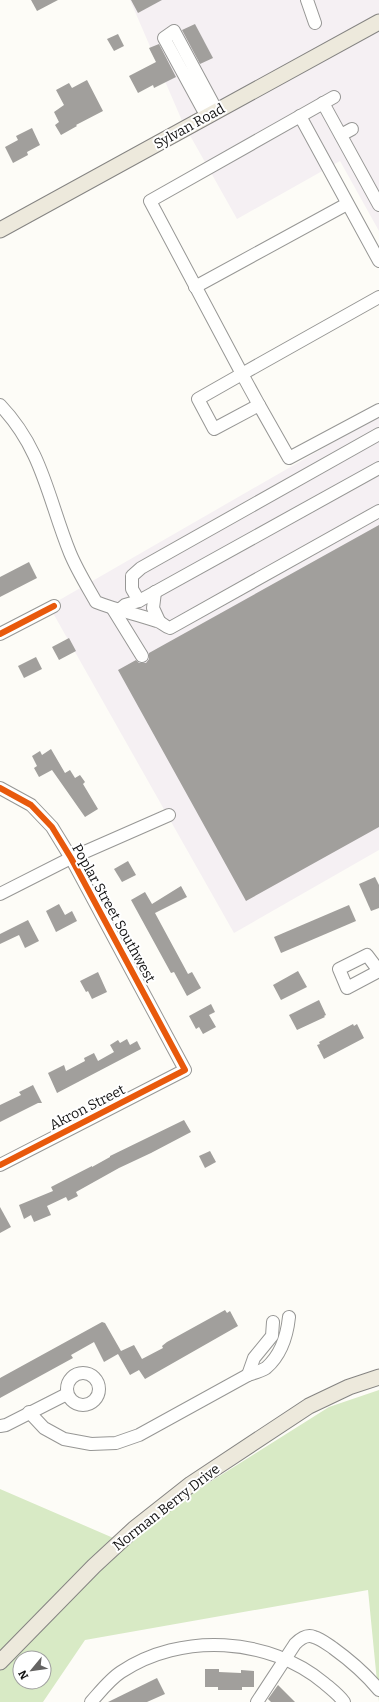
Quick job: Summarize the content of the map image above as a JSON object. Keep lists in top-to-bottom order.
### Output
{
  "streets": {
    "main road": ["Sylvan Road", "Norman Berry Drive"],
    "street": ["Poplar Street Southwest", "Akron Street"]
  },
  "crossings": [
    ["Poplar Street Southwest", "Akron Street"]
  ],
  "north": "bottom left"
}
